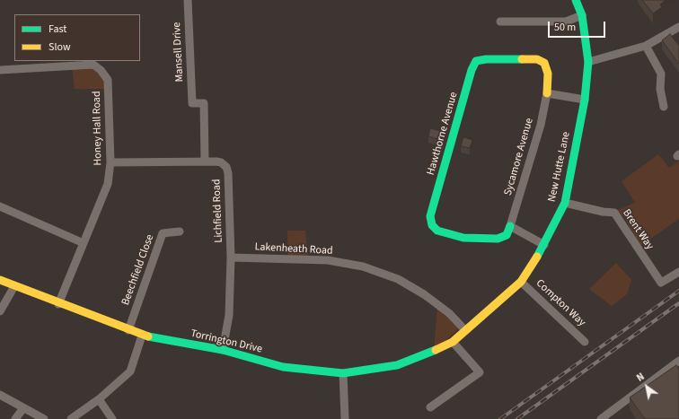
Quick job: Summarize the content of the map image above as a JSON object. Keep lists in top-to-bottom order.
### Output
{
  "streets": {
    "street": [
      "Mansell Drive",
      "Honey Hall Road",
      "Hawthorne Avenue",
      "Sycamore Avenue",
      "New Hutte Lane",
      "Lichfield Road",
      "Brent Way",
      "Lakenheath Road",
      "Beechfield Close",
      "Compton Way",
      "Torrington Drive"
    ]
  },
  "crossings": [
    ["Mansell Drive", "Lichfield Road"],
    ["Honey Hall Road", "Lichfield Road"],
    ["Honey Hall Road", "Torrington Drive"],
    ["Hawthorne Avenue", "Sycamore Avenue"],
    ["New Hutte Lane", "Brent Way"],
    ["New Hutte Lane", "Lakenheath Road"],
    ["New Hutte Lane", "Compton Way"],
    ["New Hutte Lane", "Torrington Drive"],
    ["Lichfield Road", "Lakenheath Road"],
    ["Lichfield Road", "Torrington Drive"],
    ["Beechfield Close", "Torrington Drive"]
  ],
  "legend": ["Fast", "Slow"],
  "scale_bar": "50 m",
  "north": "top left"
}
